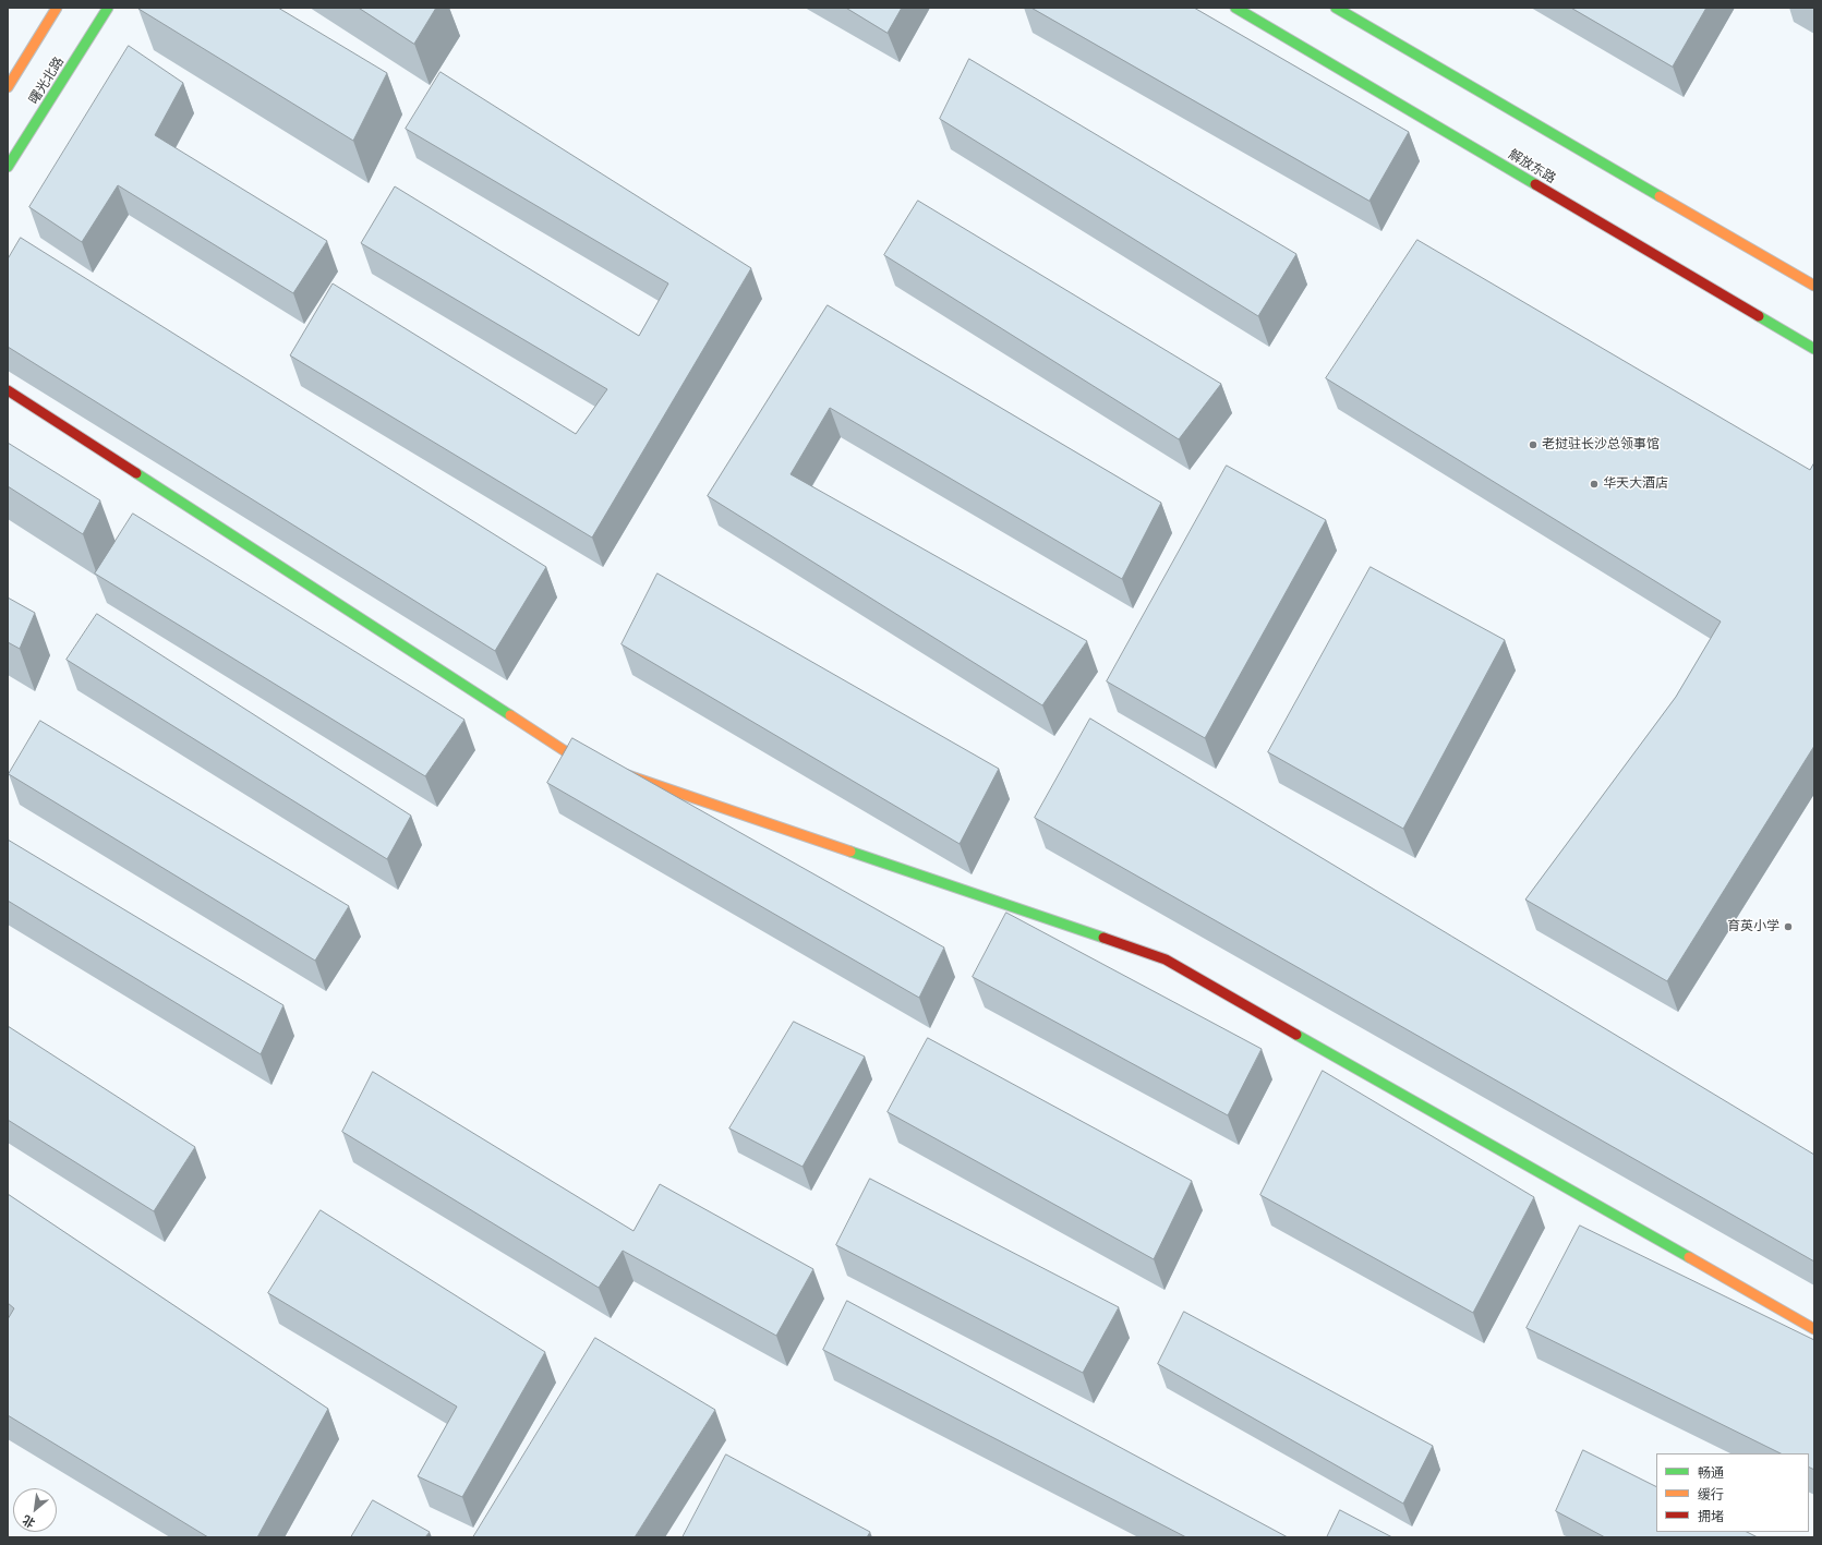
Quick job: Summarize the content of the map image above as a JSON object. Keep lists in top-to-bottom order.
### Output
{
  "streets": {
    "street": ["曙光北路", "解放东路"]
  },
  "places": ["老挝驻长沙总领事馆", "华天大酒店", "育英小学"],
  "legend": ["畅通", "缓行", "拥堵"],
  "north": "bottom left"
}
